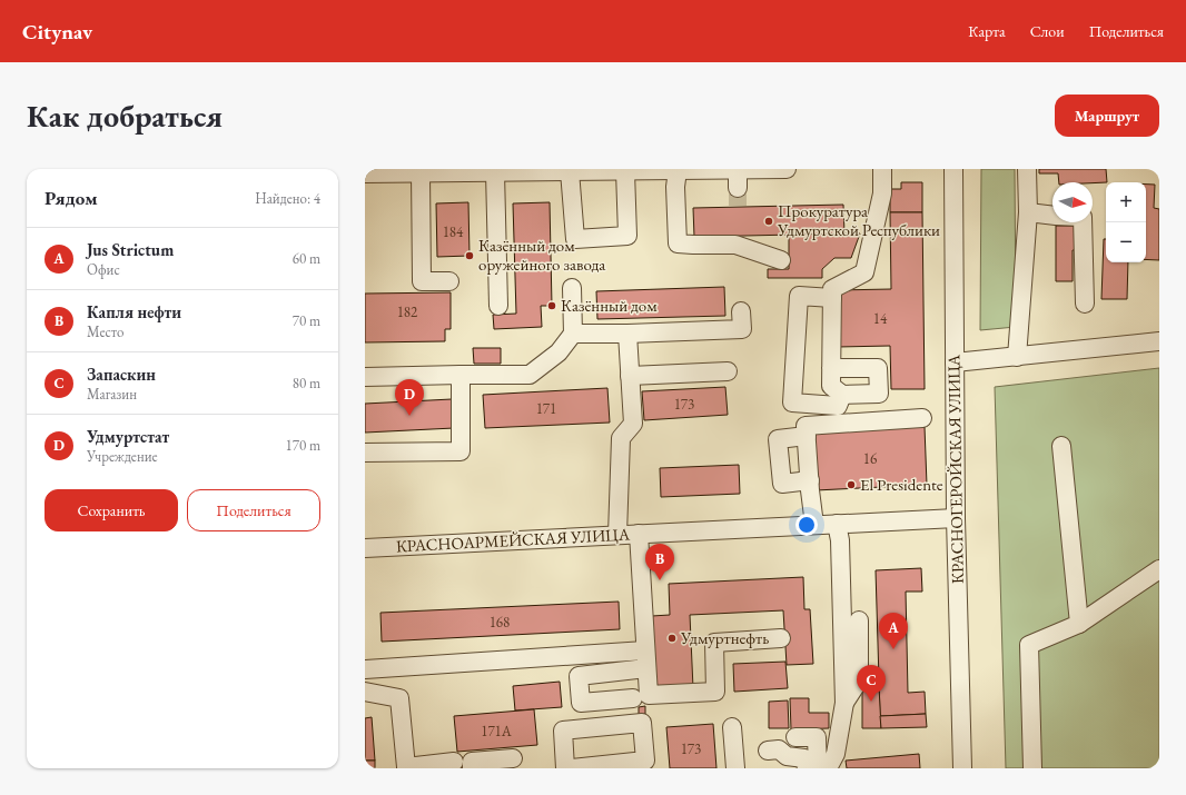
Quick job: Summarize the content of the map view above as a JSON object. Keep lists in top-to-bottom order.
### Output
{
  "streets": {
    "street": ["КРАСНОГЕРОЙСКАЯ УЛИЦА", "КРАСНОАРМЕЙСКАЯ УЛИЦА"]
  },
  "crossings": [
    ["КРАСНОГЕРОЙСКАЯ УЛИЦА", "КРАСНОАРМЕЙСКАЯ УЛИЦА"]
  ],
  "places": [
    "Прокуратура Удмуртской Республики",
    "Казённый дом оружейного завода",
    "Казённый дом",
    "El Presidente",
    "Удмуртнефть"
  ],
  "house_numbers": [
    "184",
    "182",
    "14",
    "173",
    "171",
    "16",
    "168",
    "171А",
    "173"
  ],
  "north": "right",
  "page": {
    "header": "Citynav",
    "nav": ["Карта", "Слои", "Поделиться"],
    "buttons": [
      "Маршрут",
      ["Сохранить", "Поделиться"]
    ],
    "title": "Как добраться",
    "heading": ["Рядом", "Найдено: 4"],
    "map_buttons": ["+", "−"],
    "list": [
      {
        "mark": "A",
        "name": "Jus Strictum",
        "note": "Офис",
        "value": "60 m"
      },
      {
        "mark": "B",
        "name": "Капля нефти",
        "note": "Место",
        "value": "70 m"
      },
      {
        "mark": "C",
        "name": "Запаскин",
        "note": "Магазин",
        "value": "80 m"
      },
      {
        "mark": "D",
        "name": "Удмуртстат",
        "note": "Учреждение",
        "value": "170 m"
      }
    ],
    "pins": [
      "D",
      "B",
      "A",
      "C"
    ]
  }
}
